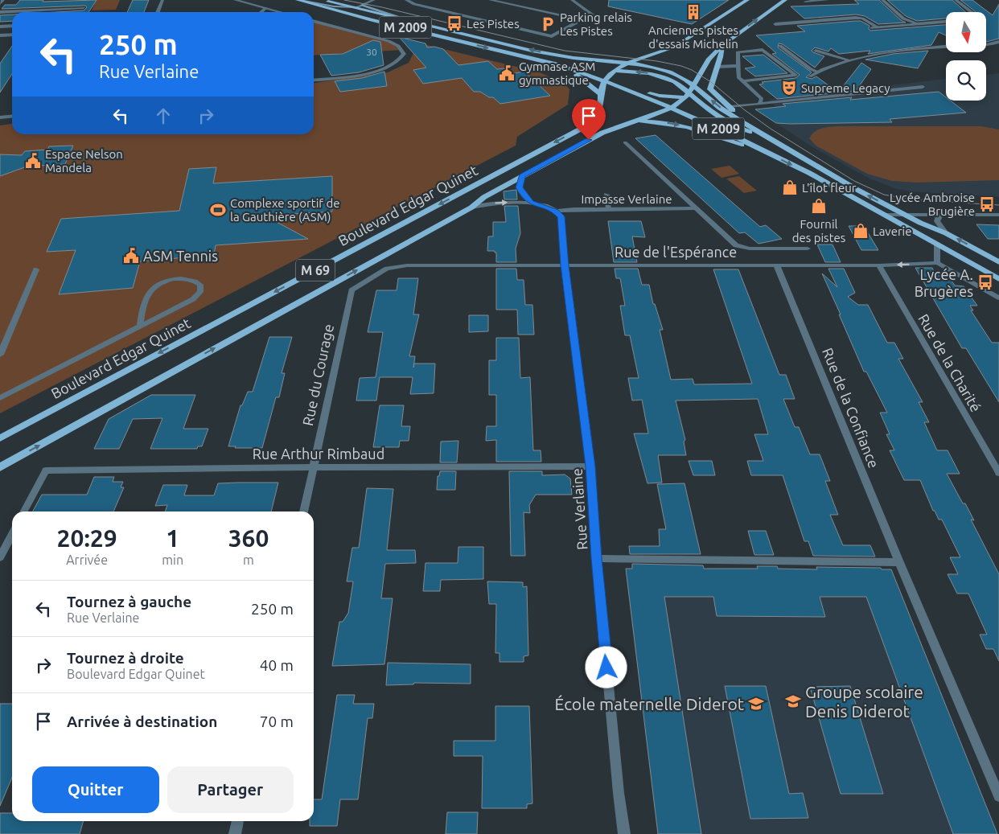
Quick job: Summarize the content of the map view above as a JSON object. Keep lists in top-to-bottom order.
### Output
{
  "streets": {
    "main road": ["M 2009", "Boulevard Edgar Quinet", "M 69"],
    "street": [
      "Impasse Verlaine",
      "Rue de l'Espérance",
      "Rue de la Charité",
      "Rue du Courage",
      "Rue de la Confiance",
      "Rue Arthur Rimbaud",
      "Rue Verlaine"
    ]
  },
  "crossings": [
    ["M 2009", "Boulevard Edgar Quinet"],
    ["M 2009", "M 69"],
    ["Impasse Verlaine", "Rue Verlaine"],
    ["Boulevard Edgar Quinet", "M 69"],
    ["Rue de l'Espérance", "Rue de la Charité"],
    ["Rue de l'Espérance", "Rue du Courage"],
    ["Rue de l'Espérance", "Rue de la Confiance"],
    ["Rue de l'Espérance", "Rue Verlaine"],
    ["Rue du Courage", "Rue Arthur Rimbaud"],
    ["Rue Arthur Rimbaud", "Rue Verlaine"]
  ],
  "places": {
    "building": ["Anciennes pistes d'essais Michelin"],
    "bus stop": ["Les Pistes", "Lycée Ambroise Brugière", "Lycée A. Brugères"],
    "parking": ["Parking relais Les Pistes"],
    "public building": ["Gymnase ASM gymnastique", "Espace Nelson Mandela", "ASM Tennis"],
    "theatre": ["Supreme Legacy"],
    "shop": ["L'îlot fleur", "Fournil des pistes", "Laverie"],
    "sports": ["Complexe sportif de la Gauthière (ASM)"],
    "school or university": ["Groupe scolaire Denis Diderot", "École maternelle Diderot"]
  },
  "house_numbers": ["30"],
  "north": "bottom",
  "page": {
    "turn": ["250 m", "Rue Verlaine"],
    "eta": [
      "20:29",
      "Arrivée",
      "1",
      "min",
      "360",
      "m"
    ],
    "list": [
      {
        "name": "Tournez à gauche",
        "note": "Rue Verlaine",
        "value": "250 m"
      },
      {
        "name": "Tournez à droite",
        "note": "Boulevard Edgar Quinet",
        "value": "40 m"
      },
      {
        "name": "Arrivée à destination",
        "value": "70 m"
      }
    ],
    "buttons": ["Quitter", "Partager"]
  }
}
